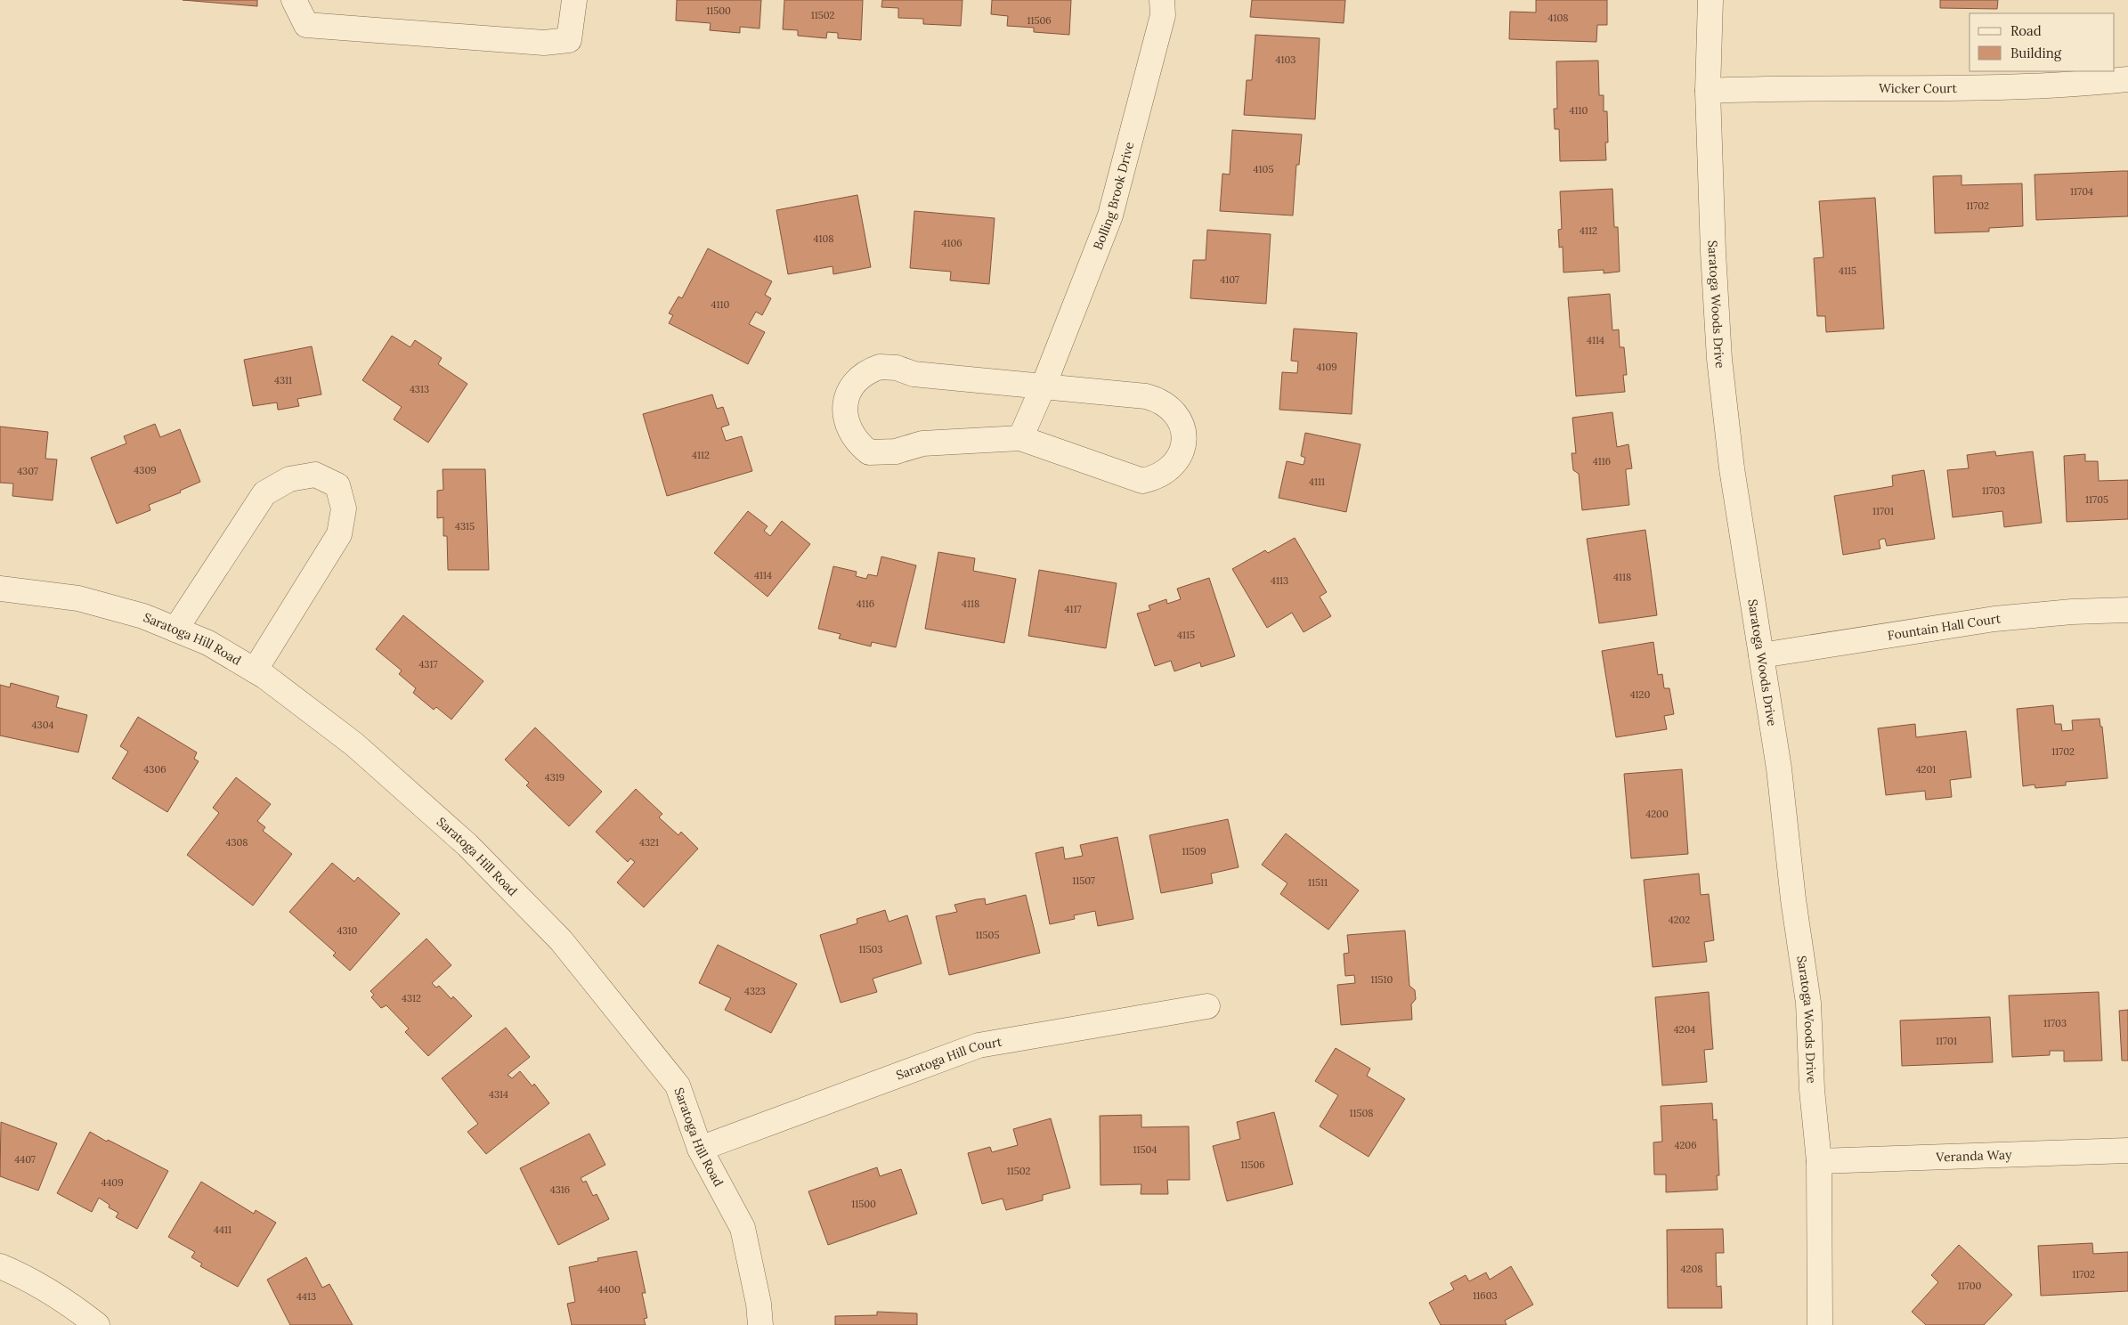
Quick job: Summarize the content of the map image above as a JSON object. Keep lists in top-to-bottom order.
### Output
{
  "streets": {
    "street": [
      "Wicker Court",
      "Bolling Brook Drive",
      "Saratoga Woods Drive",
      "Fountain Hall Court",
      "Saratoga Hill Road",
      "Saratoga Hill Court",
      "Veranda Way"
    ]
  },
  "crossings": [
    ["Wicker Court", "Saratoga Woods Drive"],
    ["Saratoga Woods Drive", "Fountain Hall Court"],
    ["Saratoga Woods Drive", "Veranda Way"],
    ["Saratoga Hill Road", "Saratoga Hill Court"]
  ],
  "house_numbers": [
    "11500",
    "11502",
    "4108",
    "11506",
    "4103",
    "4110",
    "4105",
    "11704",
    "11702",
    "4112",
    "4108",
    "4106",
    "4115",
    "4107",
    "4110",
    "4114",
    "4109",
    "4311",
    "4313",
    "4112",
    "4116",
    "4309",
    "4307",
    "4111",
    "11703",
    "11705",
    "11701",
    "4315",
    "4114",
    "4118",
    "4113",
    "4116",
    "4118",
    "4117",
    "4115",
    "4317",
    "4120",
    "4304",
    "11702",
    "4306",
    "4201",
    "4319",
    "4200",
    "4308",
    "4321",
    "11509",
    "11507",
    "11511",
    "4202",
    "4310",
    "11505",
    "11503",
    "11510",
    "4323",
    "4312",
    "11703",
    "4204",
    "11701",
    "4314",
    "11508",
    "4206",
    "11504",
    "4407",
    "11506",
    "11502",
    "4409",
    "4316",
    "11500",
    "4411",
    "4208",
    "11702",
    "11700",
    "4400",
    "11603",
    "4413"
  ],
  "legend": ["Road", "Building"]
}
